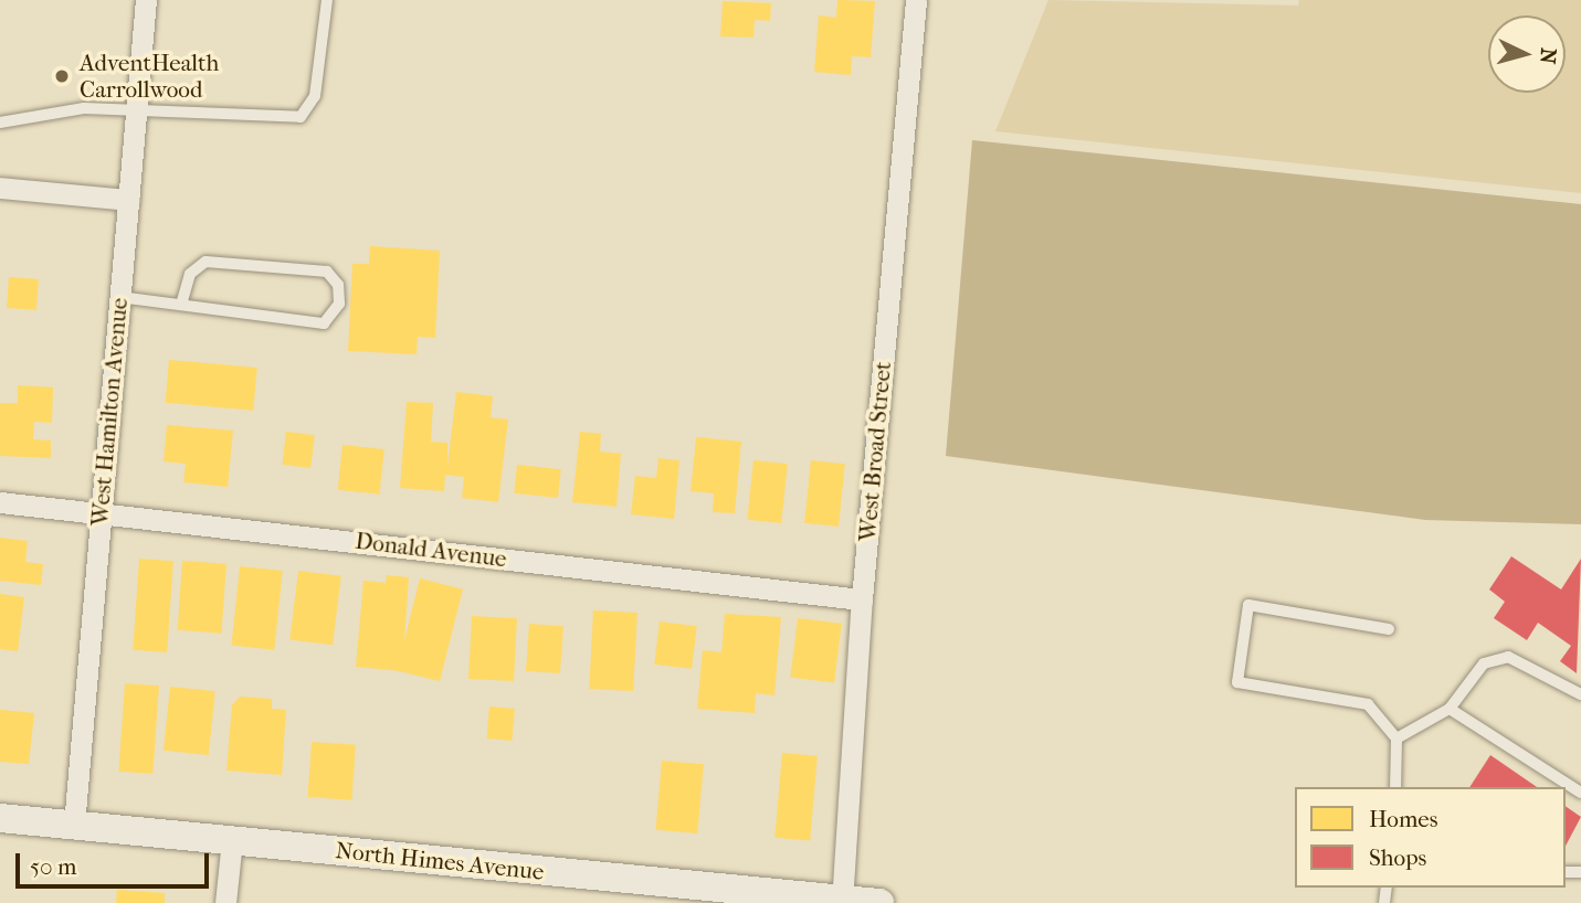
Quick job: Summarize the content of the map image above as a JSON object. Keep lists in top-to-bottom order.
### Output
{
  "streets": {
    "street": [
      "West Hamilton Avenue",
      "West Broad Street",
      "Donald Avenue",
      "North Himes Avenue"
    ]
  },
  "crossings": [
    ["West Hamilton Avenue", "Donald Avenue"],
    ["West Hamilton Avenue", "North Himes Avenue"],
    ["West Broad Street", "Donald Avenue"],
    ["West Broad Street", "North Himes Avenue"]
  ],
  "places": ["AdventHealth Carrollwood"],
  "legend": ["Homes", "Shops"],
  "scale_bar": "50 m",
  "north": "right"
}
